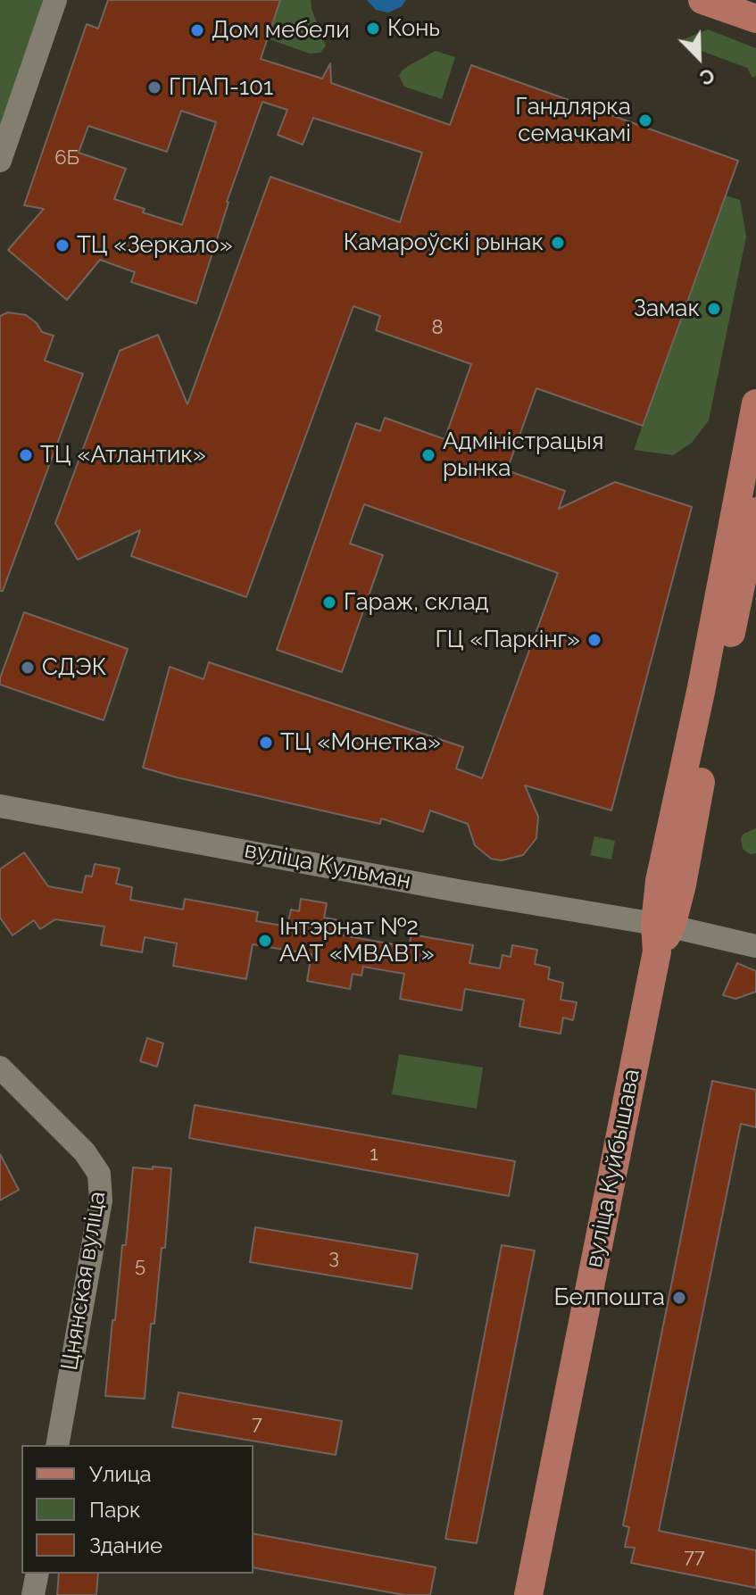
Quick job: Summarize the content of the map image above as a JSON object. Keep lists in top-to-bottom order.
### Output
{
  "streets": {
    "main road": ["вуліца Куйбышава"],
    "street": ["вуліца Кульман", "Цнянская вуліца"]
  },
  "crossings": [
    ["вуліца Кульман", "вуліца Куйбышава"]
  ],
  "places": [
    "Конь",
    "Дом мебели",
    "ГПАП-101",
    "Гандлярка семачкамі",
    "Камароўскі рынак",
    "ТЦ «Зеркало»",
    "Замак",
    "ТЦ «Атлантик»",
    "Адміністрацыя рынка",
    "Гараж, склад",
    "ГЦ «Паркінг»",
    "СДЭК",
    "ТЦ «Монетка»",
    "Інтэрнат №2 ААТ «МВАВТ»",
    "Белпошта"
  ],
  "house_numbers": [
    "6Б",
    "8",
    "1",
    "3",
    "5",
    "7",
    "77"
  ],
  "legend": ["Улица", "Парк", "Здание"],
  "north": "bottom right"
}
